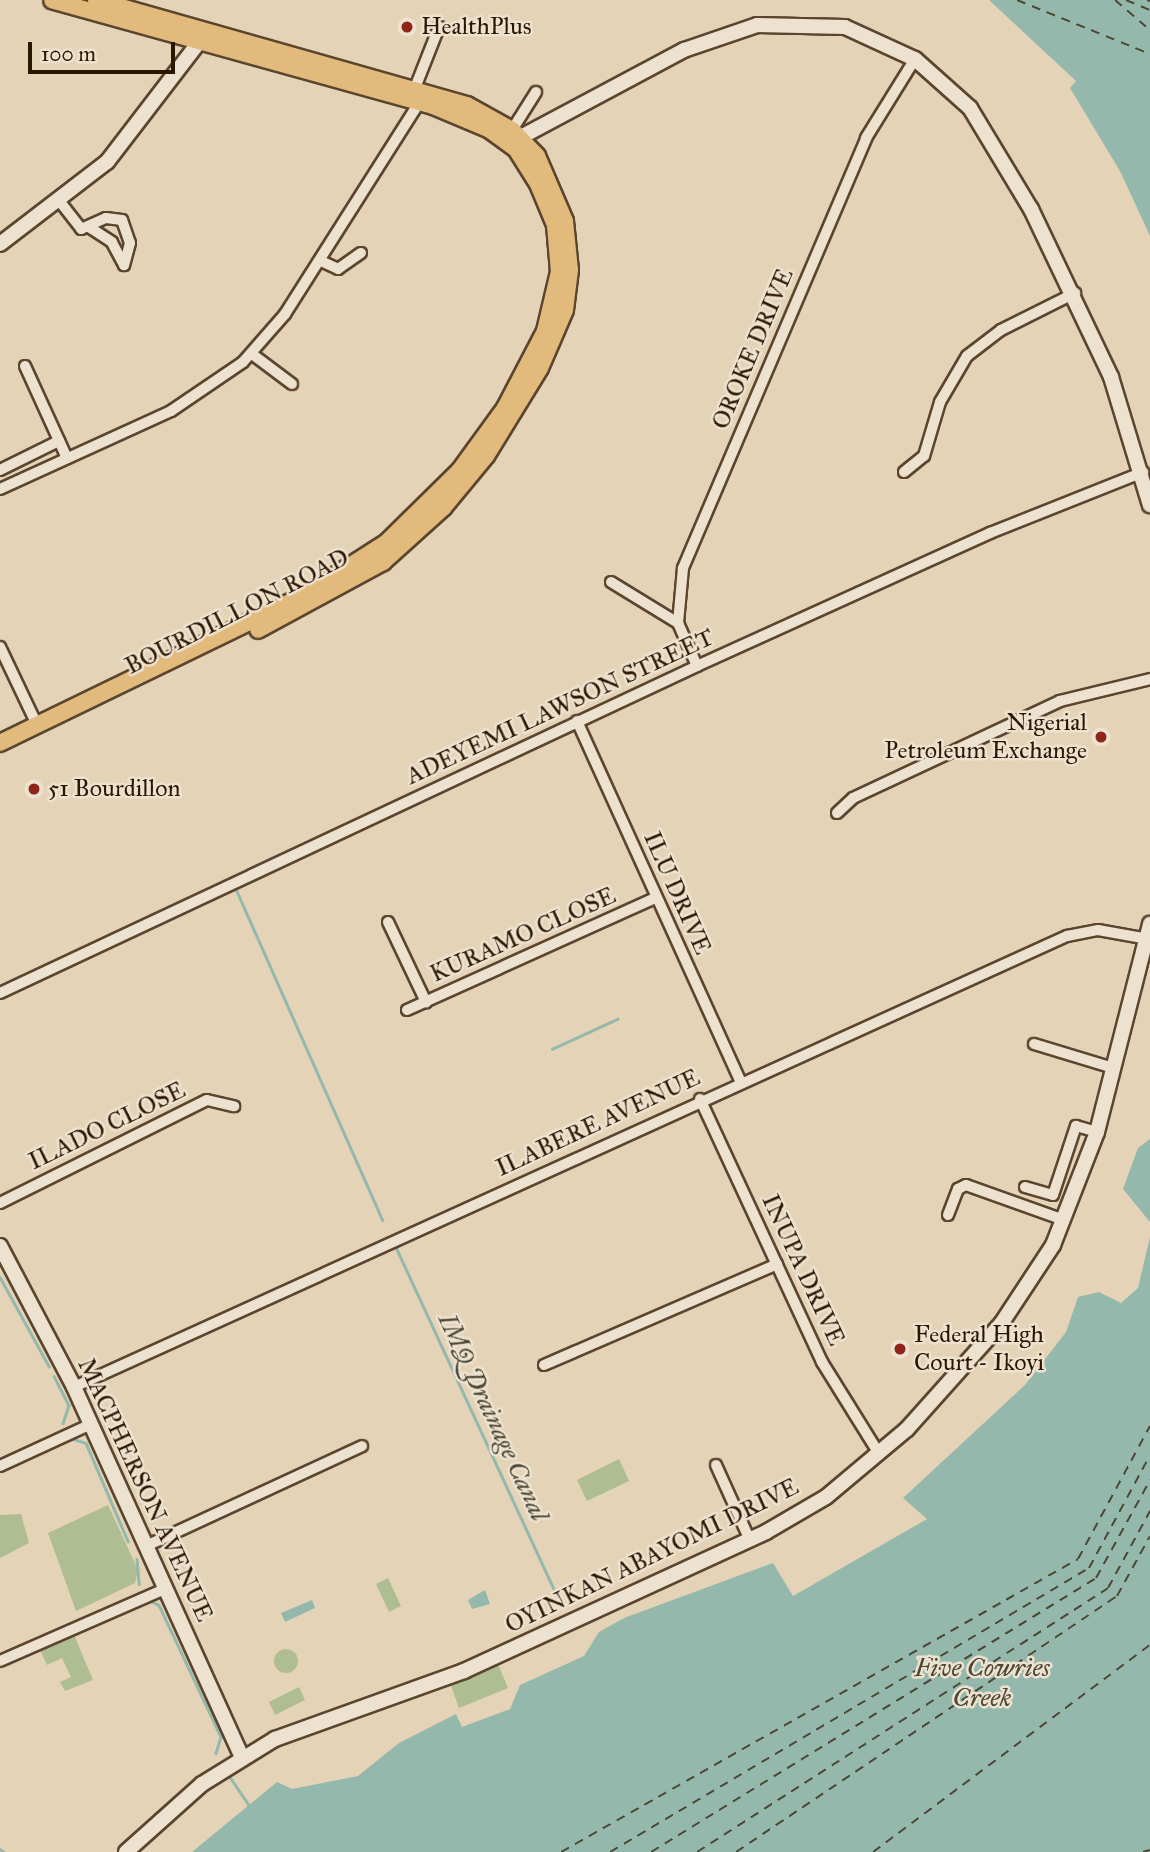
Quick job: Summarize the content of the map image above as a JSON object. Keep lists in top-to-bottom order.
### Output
{
  "streets": {
    "main road": ["BOURDILLON ROAD"],
    "street": [
      "OROKE DRIVE",
      "ADEYEMI LAWSON STREET",
      "ILU DRIVE",
      "KURAMO CLOSE",
      "ILABERE AVENUE",
      "ILADO CLOSE",
      "INUPA DRIVE",
      "MACPHERSON AVENUE",
      "OYINKAN ABAYOMI DRIVE"
    ]
  },
  "crossings": [
    ["OROKE DRIVE", "ADEYEMI LAWSON STREET"],
    ["ADEYEMI LAWSON STREET", "ILU DRIVE"],
    ["ILU DRIVE", "KURAMO CLOSE"],
    ["ILU DRIVE", "ILABERE AVENUE"],
    ["ILABERE AVENUE", "INUPA DRIVE"],
    ["ILABERE AVENUE", "MACPHERSON AVENUE"],
    ["ILABERE AVENUE", "OYINKAN ABAYOMI DRIVE"],
    ["INUPA DRIVE", "OYINKAN ABAYOMI DRIVE"],
    ["MACPHERSON AVENUE", "OYINKAN ABAYOMI DRIVE"]
  ],
  "water": ["IMQ Drainage Canal", "Five Cowries Creek"],
  "places": [
    "HealthPlus",
    "Nigerial Petroleum Exchange",
    "51 Bourdillon",
    "Federal High Court - Ikoyi"
  ],
  "scale_bar": "100 m"
}
